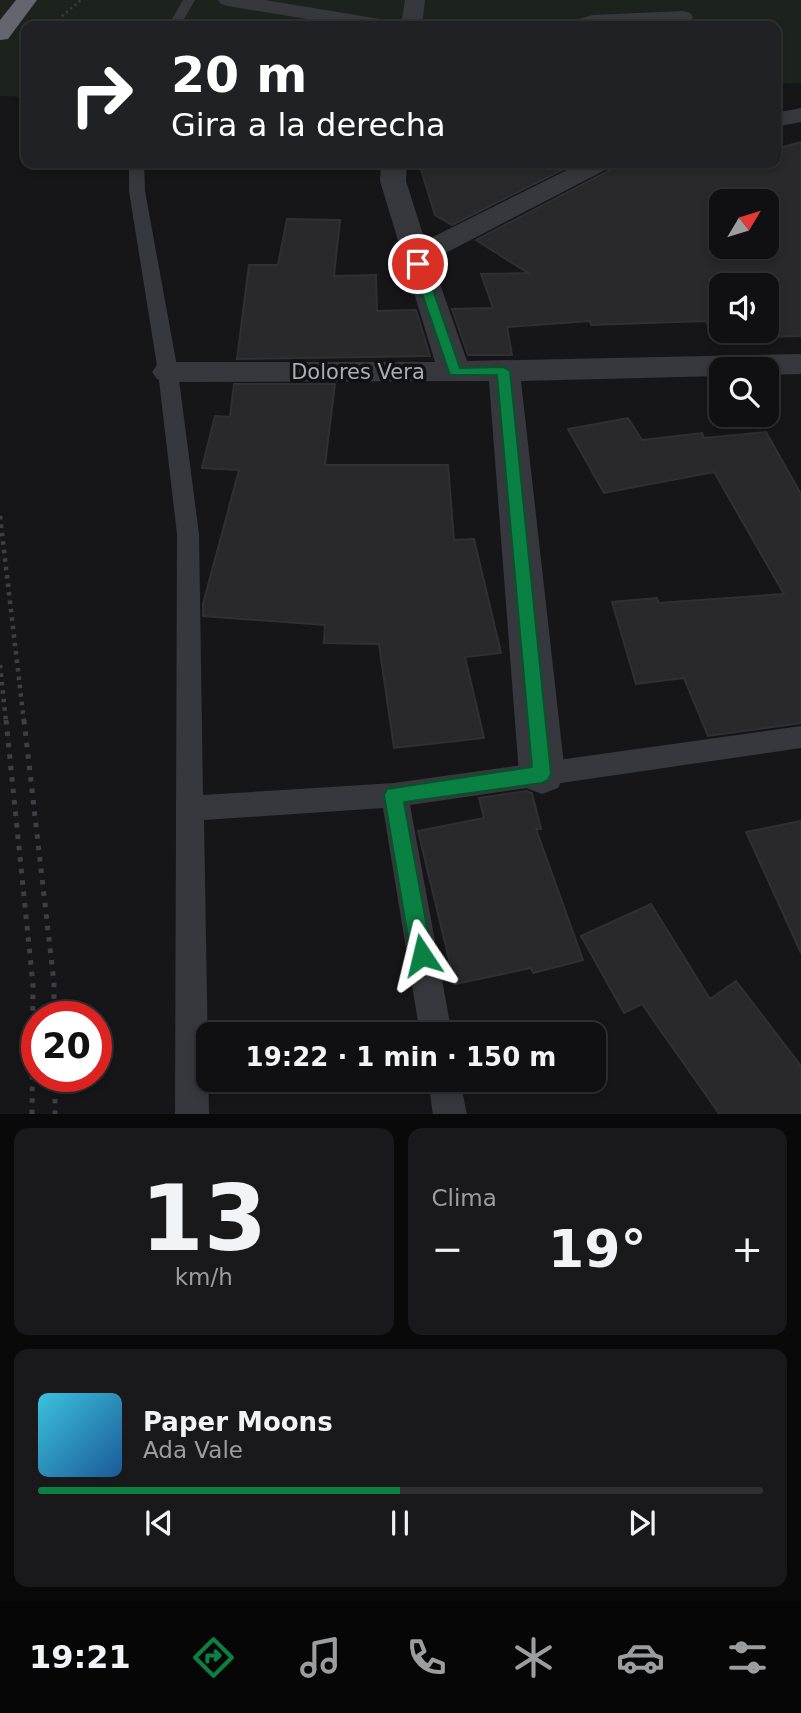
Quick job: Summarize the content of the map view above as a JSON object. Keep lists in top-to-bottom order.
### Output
{
  "streets": {
    "street": ["Dolores Vera"]
  },
  "north": "top right",
  "page": {
    "turn": ["20 m", "Gira a la derecha"],
    "limit": "20",
    "trip": "19:22 · 1 min · 150 m",
    "tile": [
      ["13", "km/h"],
      "Clima"
    ],
    "heat": ["−", "19°", "+"],
    "song": ["Paper Moons", "Ada Vale"],
    "tabs": "19:21"
  }
}
